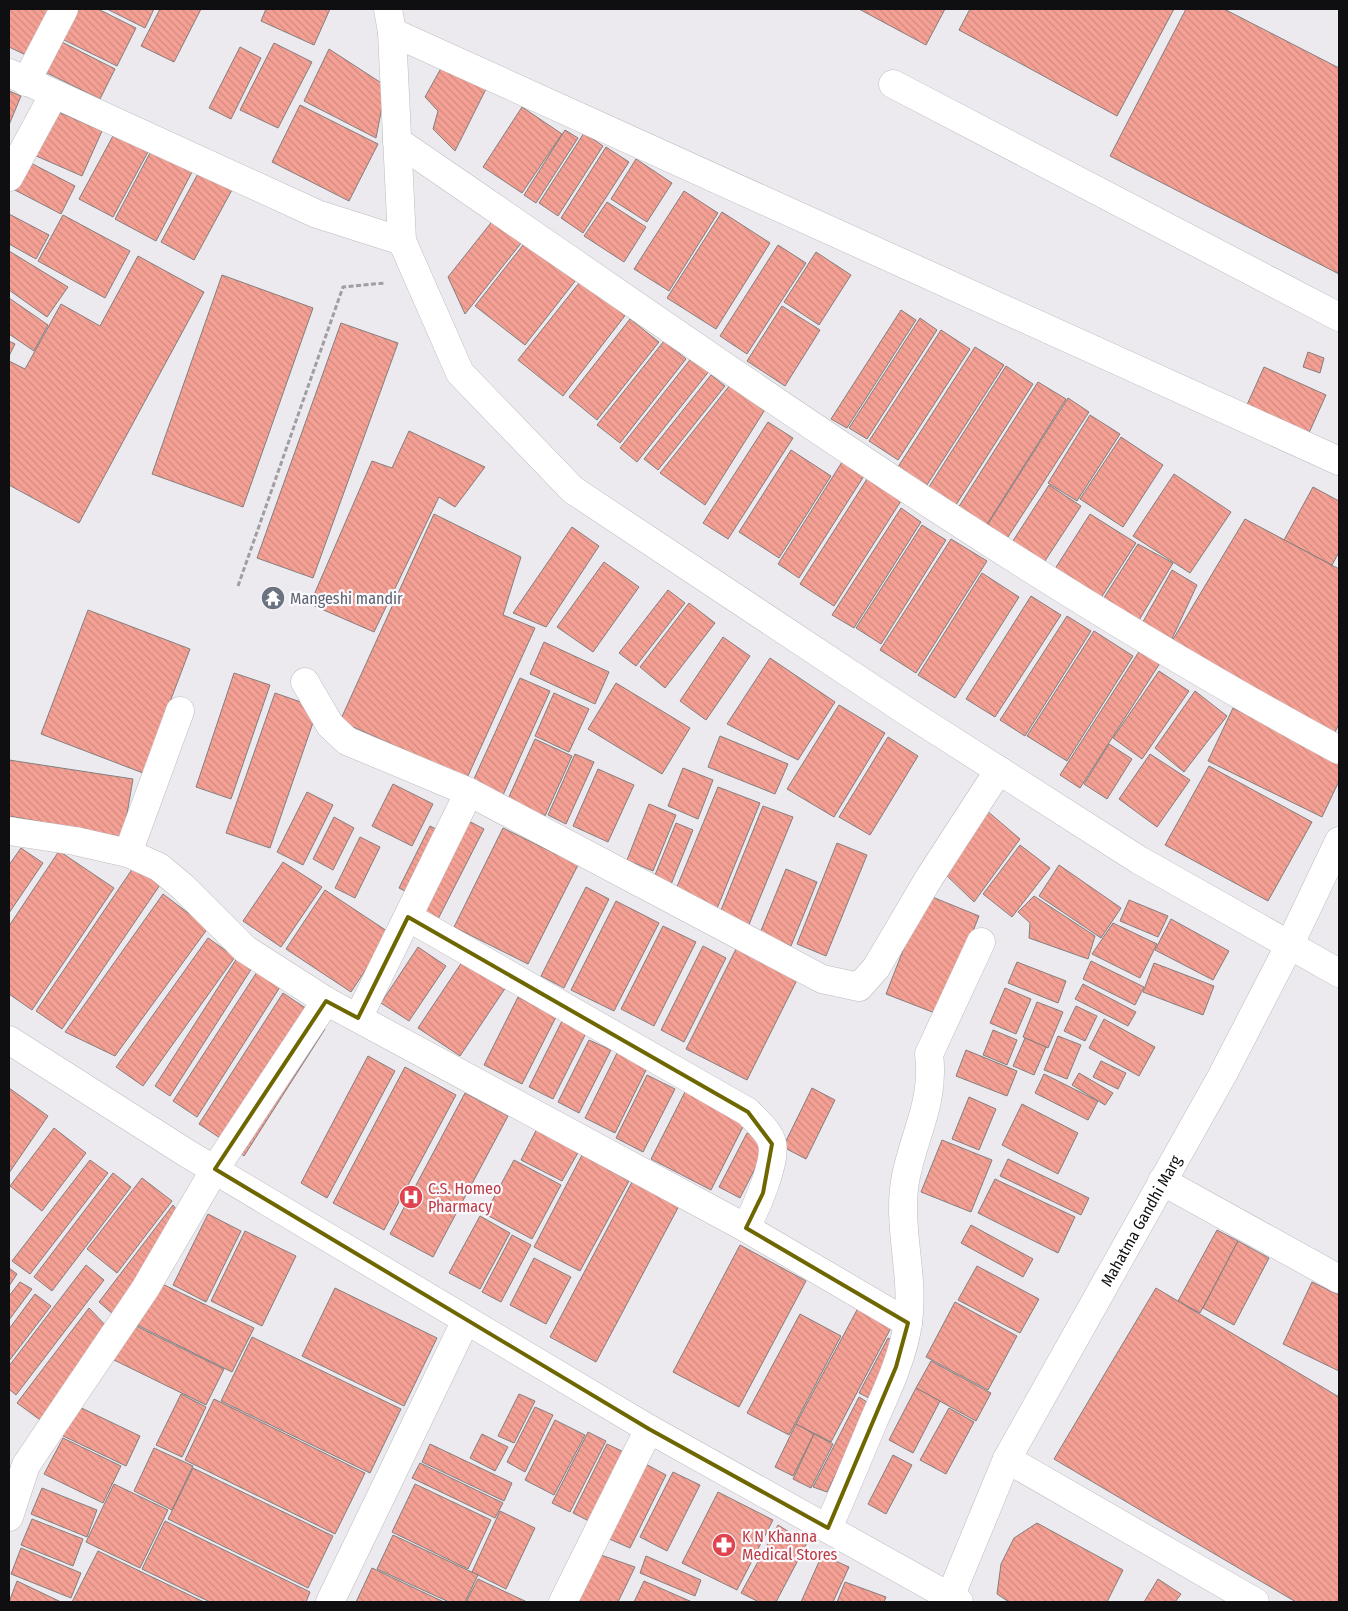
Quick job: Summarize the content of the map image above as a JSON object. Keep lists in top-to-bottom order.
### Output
{
  "streets": {
    "street": ["Mahatma Gandhi Marg"]
  },
  "places": {
    "temple": ["Mangeshi mandir"],
    "hospital": ["C.S. Homeo Pharmacy"],
    "pharmacy": ["K N Khanna Medical Stores"]
  }
}
